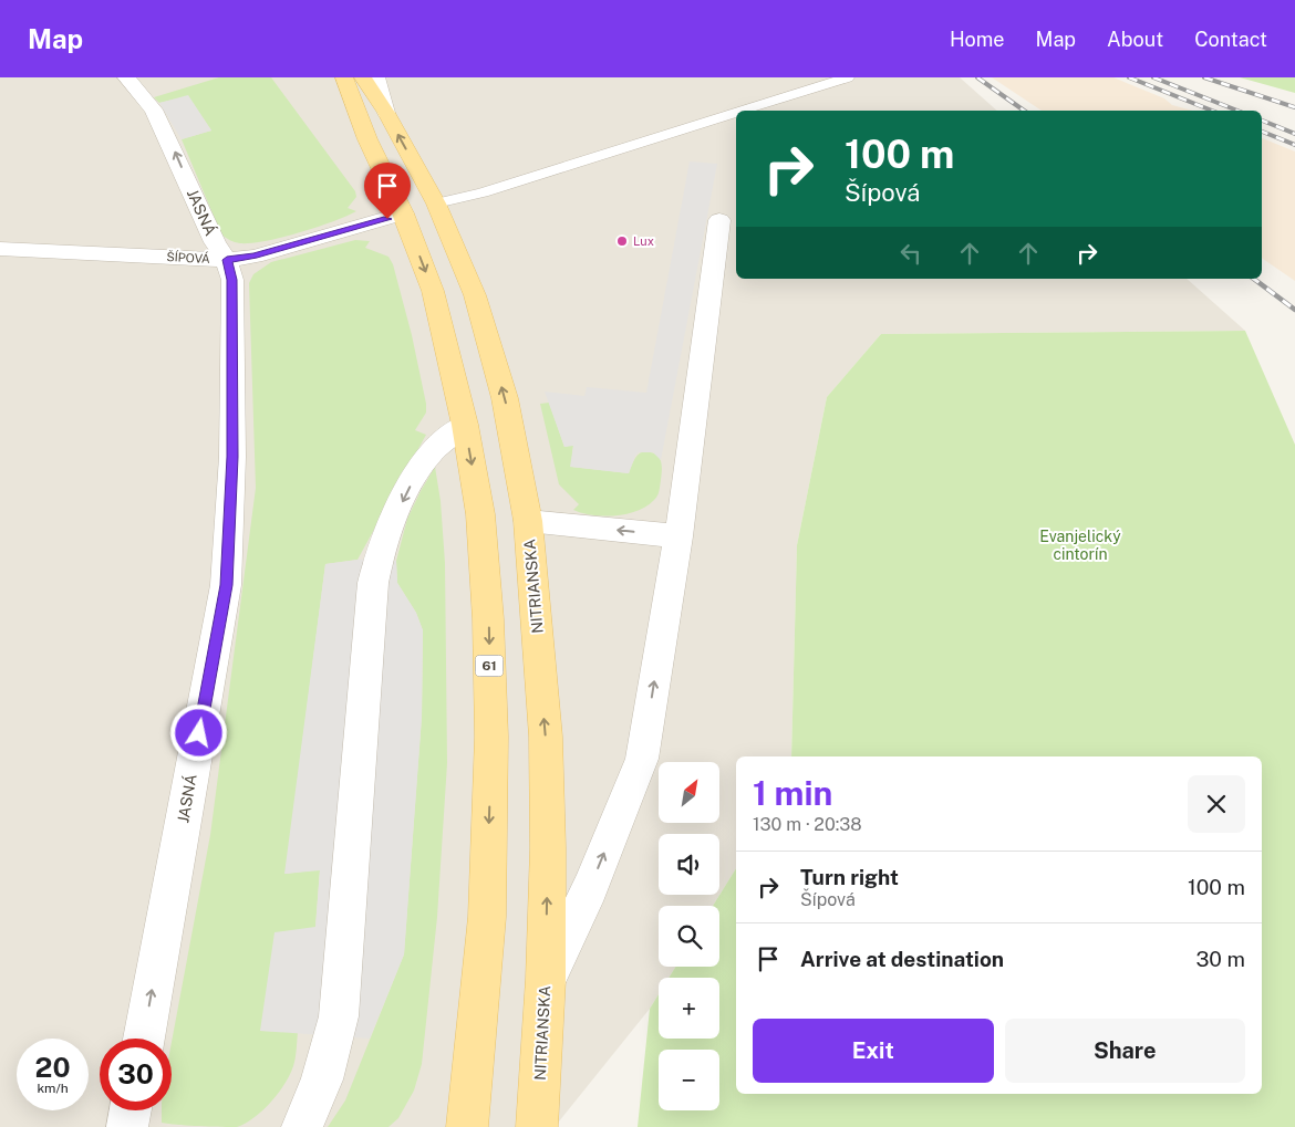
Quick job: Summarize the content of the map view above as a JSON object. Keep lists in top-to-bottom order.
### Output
{
  "streets": {
    "main road": ["NITRIANSKA", "61"],
    "street": ["JASNÁ", "ŠÍPOVÁ"]
  },
  "crossings": [
    ["JASNÁ", "ŠÍPOVÁ"],
    ["ŠÍPOVÁ", "61"]
  ],
  "parks": ["Evanjelický cintorín"],
  "places": ["Lux"],
  "north": "top right",
  "page": {
    "header": "Map",
    "nav": [
      "Home",
      "Map",
      "About",
      "Contact"
    ],
    "turn": ["100 m", "Šípová"],
    "heading": ["1 min", "130 m · 20:38"],
    "map_buttons": ["+", "−"],
    "list": [
      {
        "name": "Turn right",
        "note": "Šípová",
        "value": "100 m"
      },
      {
        "name": "Arrive at destination",
        "value": "30 m"
      }
    ],
    "buttons": ["Exit", "Share"],
    "speed": "20 km/h",
    "limit": "30"
  }
}
